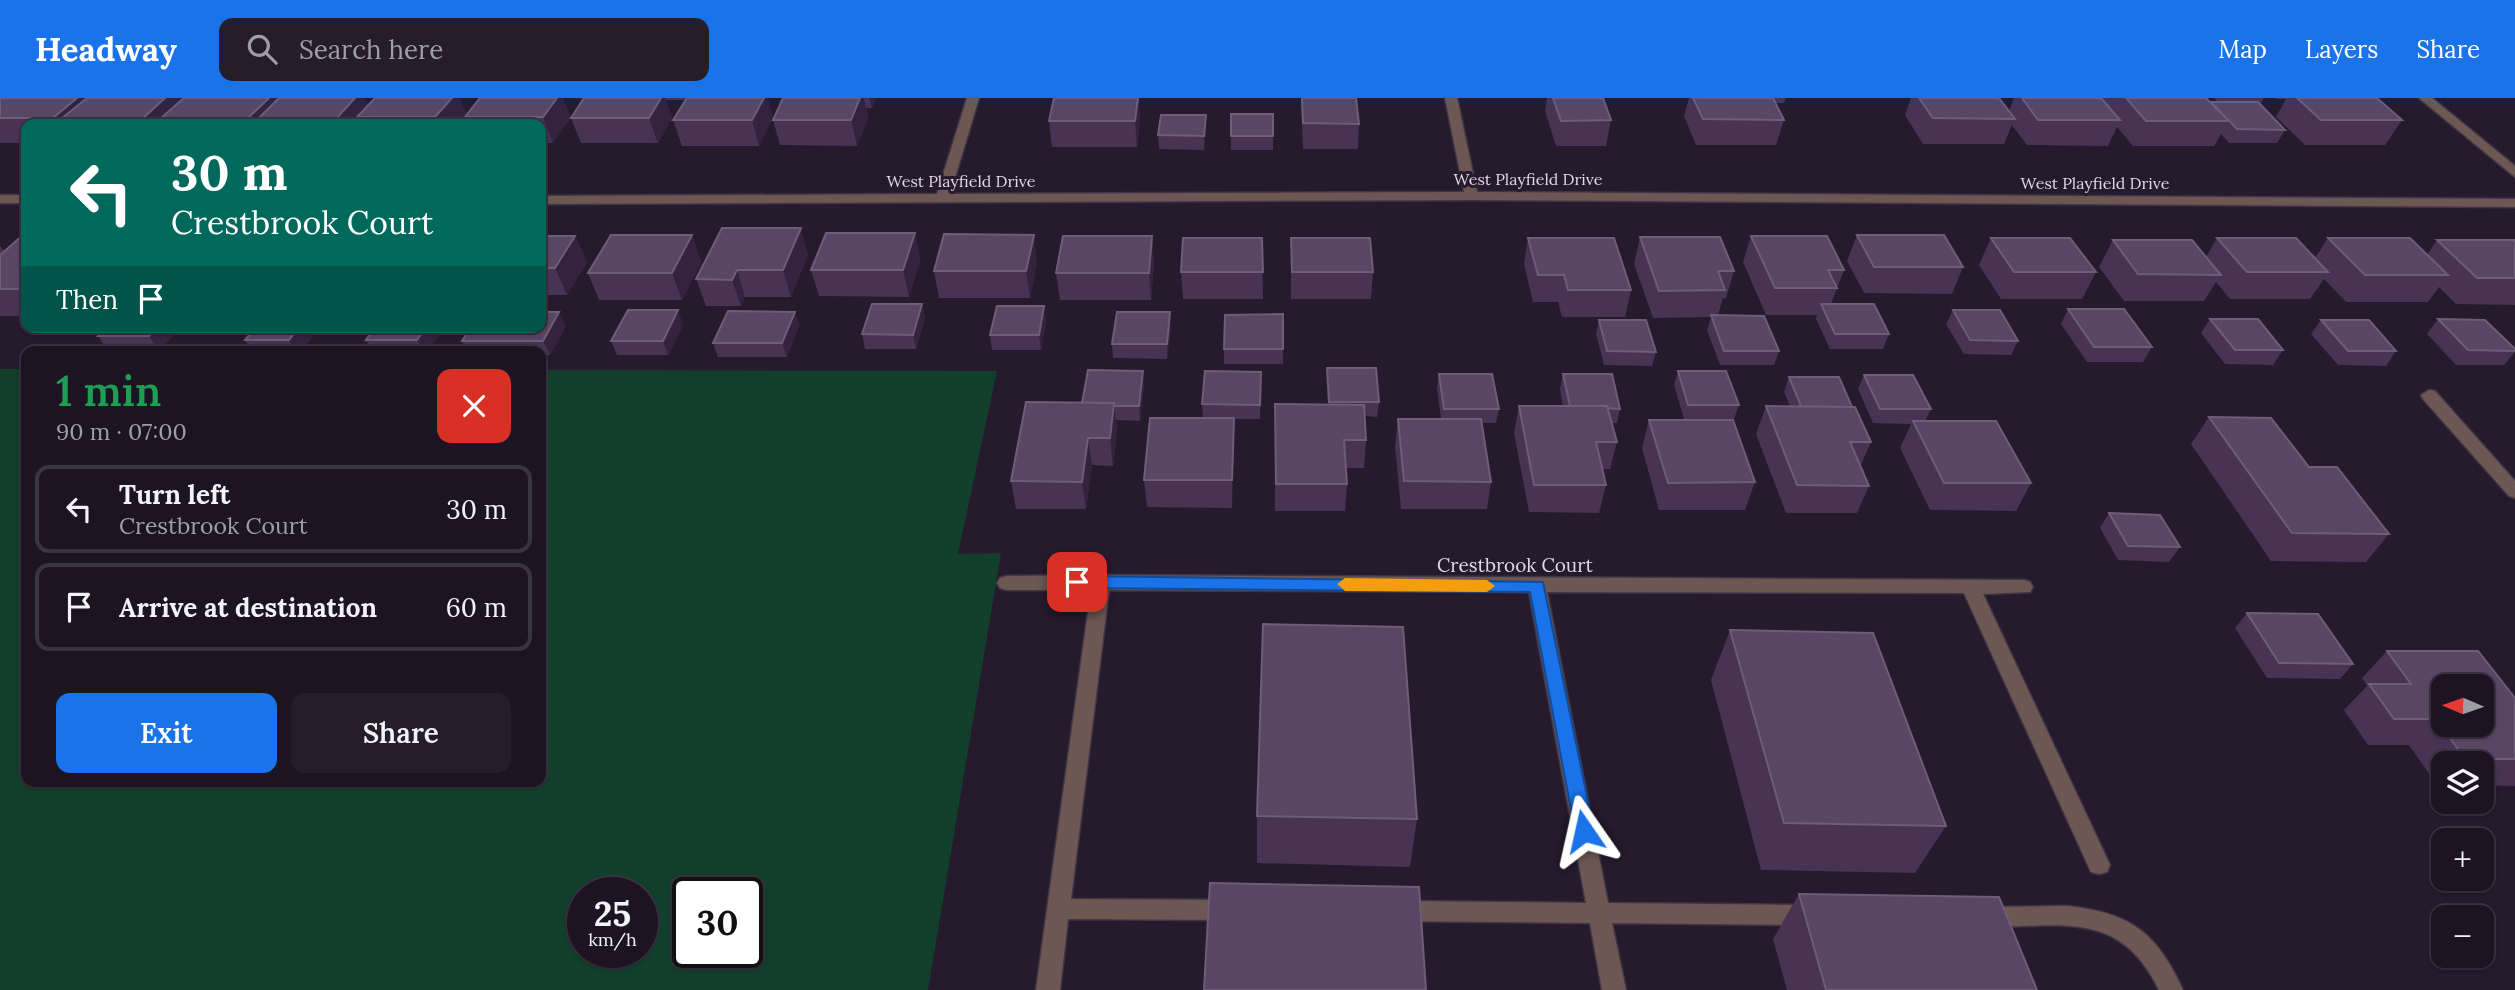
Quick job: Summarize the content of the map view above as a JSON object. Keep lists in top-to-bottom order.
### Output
{
  "streets": {
    "street": ["West Playfield Drive", "Crestbrook Court"]
  },
  "north": "left",
  "page": {
    "header": "Headway",
    "search": "Search here",
    "nav": ["Map", "Layers", "Share"],
    "turn": ["30 m", "Crestbrook Court"],
    "then": "Then",
    "heading": ["1 min", "90 m · 07:00"],
    "list": [
      {
        "name": "Turn left",
        "note": "Crestbrook Court",
        "value": "30 m"
      },
      {
        "name": "Arrive at destination",
        "value": "60 m"
      }
    ],
    "map_buttons": ["+", "−"],
    "buttons": ["Exit", "Share"],
    "speed": "25 km/h",
    "limit": "30"
  }
}
